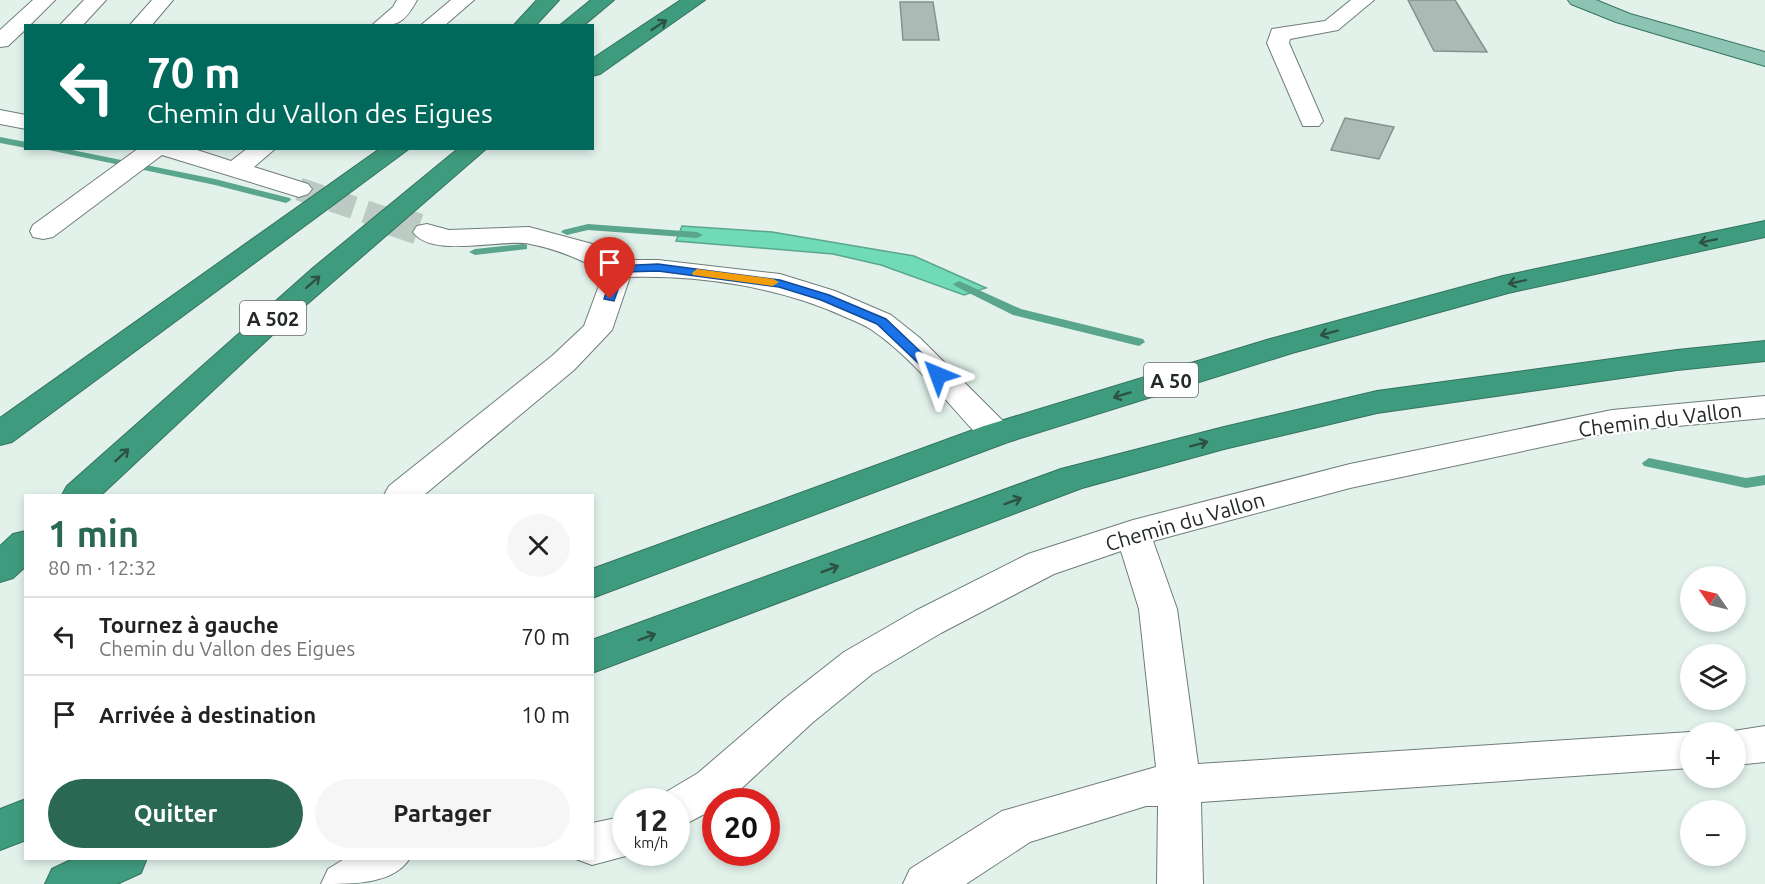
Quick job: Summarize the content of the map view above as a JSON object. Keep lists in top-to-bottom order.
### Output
{
  "streets": {
    "highway": ["A 502", "A 50"],
    "street": ["Chemin du Vallon"]
  },
  "north": "top left",
  "page": {
    "turn": ["70 m", "Chemin du Vallon des Eigues"],
    "heading": ["1 min", "80 m · 12:32"],
    "map_buttons": ["+", "−"],
    "list": [
      {
        "name": "Tournez à gauche",
        "note": "Chemin du Vallon des Eigues",
        "value": "70 m"
      },
      {
        "name": "Arrivée à destination",
        "value": "10 m"
      }
    ],
    "buttons": ["Quitter", "Partager"],
    "speed": "12 km/h",
    "limit": "20"
  }
}
